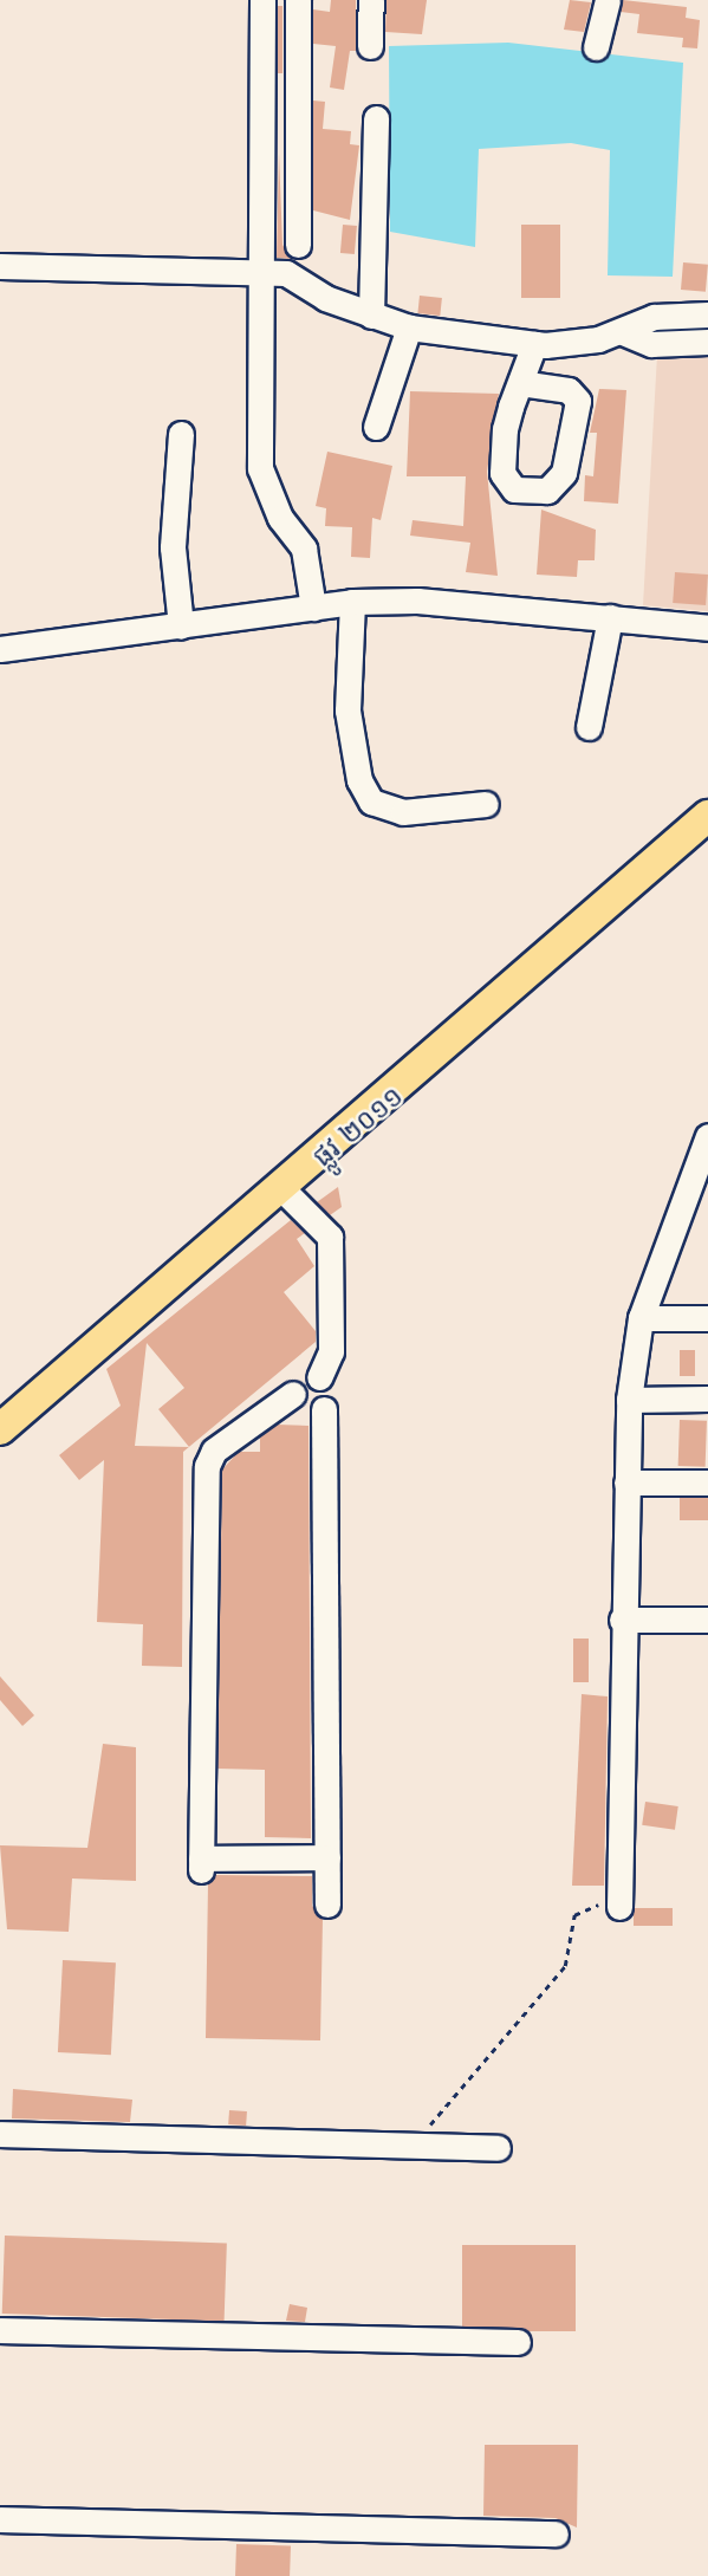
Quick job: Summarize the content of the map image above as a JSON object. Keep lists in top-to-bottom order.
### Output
{
  "streets": {
    "main road": ["ផ្លូវ ២០១១"]
  }
}
